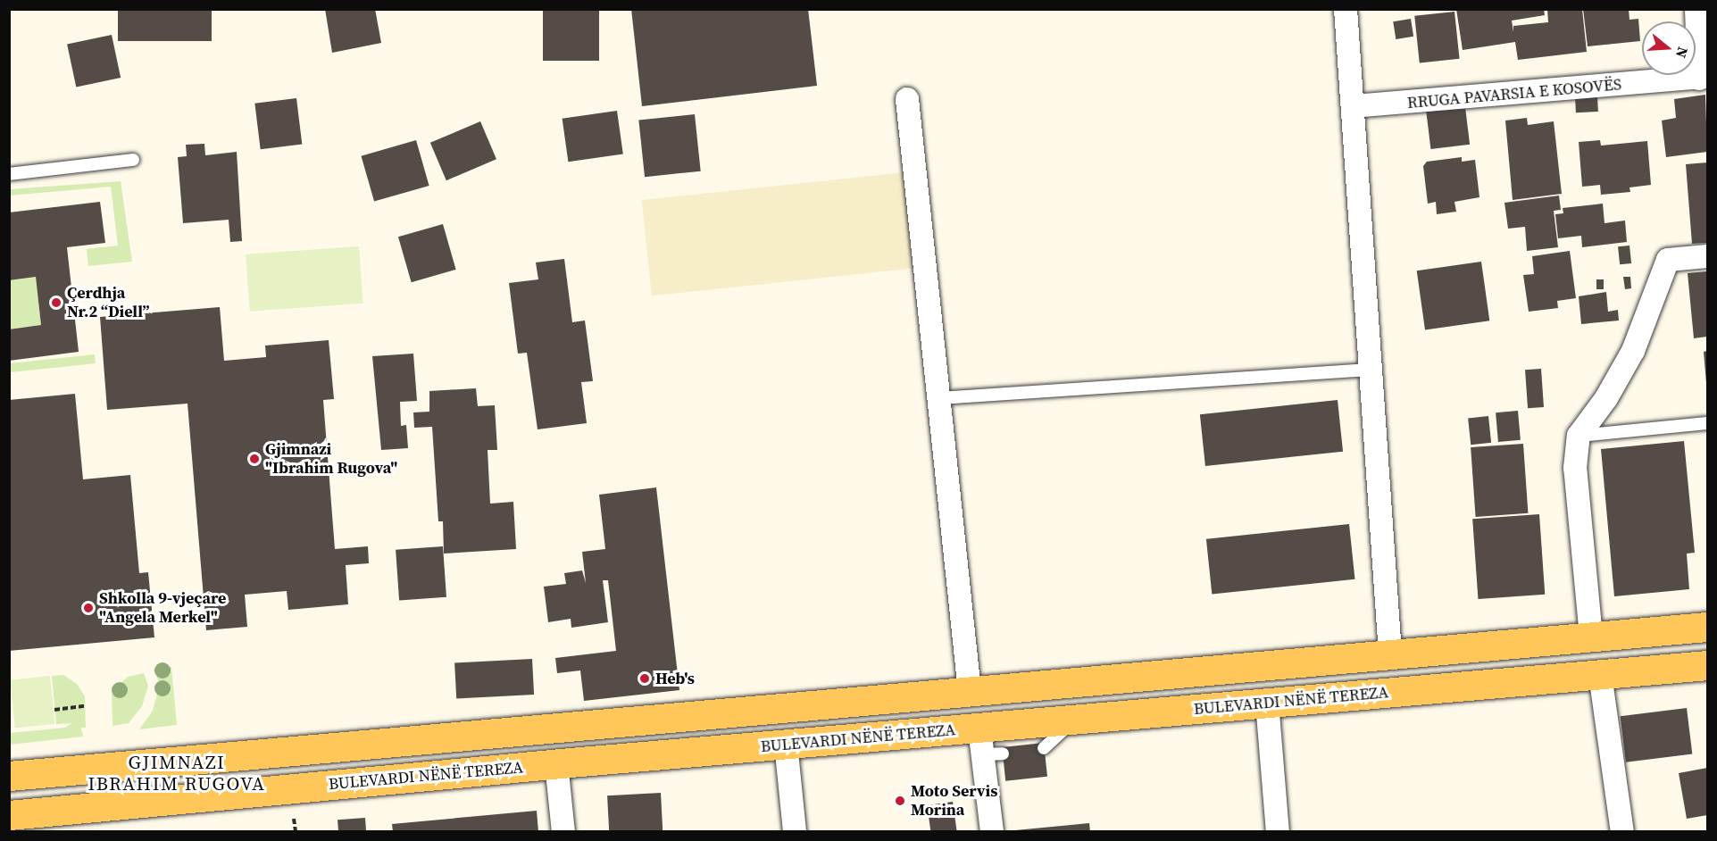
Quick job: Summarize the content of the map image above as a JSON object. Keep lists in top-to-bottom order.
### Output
{
  "streets": {
    "main road": ["BULEVARDI NËNË TEREZA"],
    "street": ["RRUGA PAVARSIA E KOSOVËS"]
  },
  "districts": ["GJIMNAZI IBRAHIM RUGOVA"],
  "places": [
    "Çerdhja Nr.2 “Diell”",
    "Gjimnazi \"Ibrahim Rugova\"",
    "Shkolla 9-vjeçare \"Angela Merkel\"",
    "Heb's",
    "Moto Servis Morina"
  ],
  "north": "right"
}
